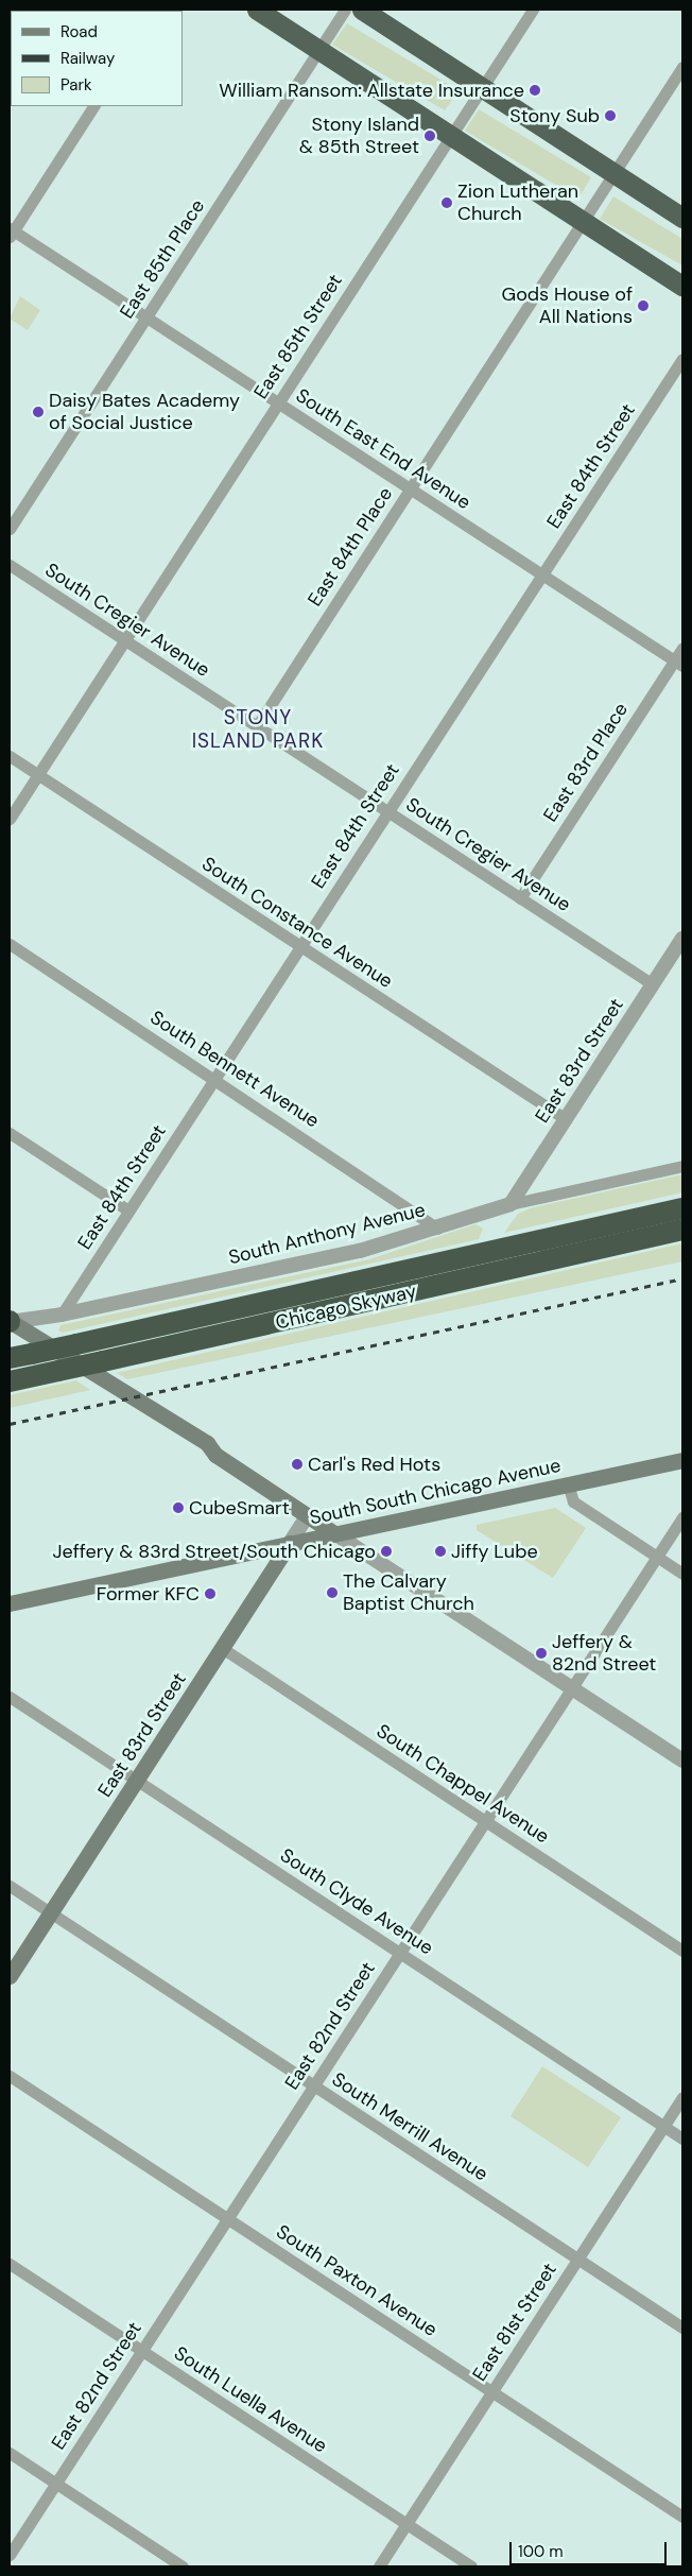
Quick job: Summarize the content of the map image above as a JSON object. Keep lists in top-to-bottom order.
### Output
{
  "streets": {
    "highway": ["Chicago Skyway"],
    "main road": ["East 83rd Street", "South South Chicago Avenue"],
    "street": [
      "East 85th Place",
      "East 85th Street",
      "South East End Avenue",
      "East 84th Street",
      "East 84th Place",
      "South Cregier Avenue",
      "East 83rd Place",
      "South Constance Avenue",
      "South Bennett Avenue",
      "South Anthony Avenue",
      "South Chappel Avenue",
      "South Clyde Avenue",
      "East 82nd Street",
      "South Merrill Avenue",
      "South Paxton Avenue",
      "East 81st Street",
      "South Luella Avenue"
    ]
  },
  "crossings": [
    ["East 85th Place", "South East End Avenue"],
    ["East 85th Street", "South East End Avenue"],
    ["East 85th Street", "South Cregier Avenue"],
    ["East 85th Street", "South Constance Avenue"],
    ["South East End Avenue", "East 84th Street"],
    ["South East End Avenue", "East 84th Place"],
    ["South East End Avenue", "East 83rd Place"],
    ["East 84th Street", "South Cregier Avenue"],
    ["East 84th Street", "South Constance Avenue"],
    ["East 84th Street", "South Bennett Avenue"],
    ["East 84th Street", "South Anthony Avenue"],
    ["East 84th Place", "South Cregier Avenue"],
    ["South Cregier Avenue", "East 83rd Place"],
    ["South Cregier Avenue", "East 83rd Street"],
    ["South Constance Avenue", "East 83rd Street"],
    ["East 83rd Street", "South Anthony Avenue"],
    ["East 83rd Street", "South South Chicago Avenue"],
    ["East 83rd Street", "South Chappel Avenue"],
    ["East 83rd Street", "South Clyde Avenue"],
    ["East 83rd Street", "South Merrill Avenue"],
    ["South Bennett Avenue", "South Anthony Avenue"],
    ["South Chappel Avenue", "East 82nd Street"],
    ["South Clyde Avenue", "East 82nd Street"],
    ["South Clyde Avenue", "East 81st Street"],
    ["East 82nd Street", "South Merrill Avenue"],
    ["East 82nd Street", "South Paxton Avenue"],
    ["East 82nd Street", "South Luella Avenue"],
    ["South Merrill Avenue", "East 81st Street"],
    ["South Paxton Avenue", "East 81st Street"],
    ["East 81st Street", "South Luella Avenue"]
  ],
  "districts": ["STONY ISLAND PARK"],
  "places": [
    "William Ransom: Allstate Insurance",
    "Stony Sub",
    "Stony Island & 85th Street",
    "Zion Lutheran Church",
    "Gods House of All Nations",
    "Daisy Bates Academy of Social Justice",
    "Carl's Red Hots",
    "CubeSmart",
    "Jeffery & 83rd Street/South Chicago",
    "Jiffy Lube",
    "The Calvary Baptist Church",
    "Former KFC",
    "Jeffery & 82nd Street"
  ],
  "legend": ["Road", "Railway", "Park"],
  "scale_bar": "100 m"
}
